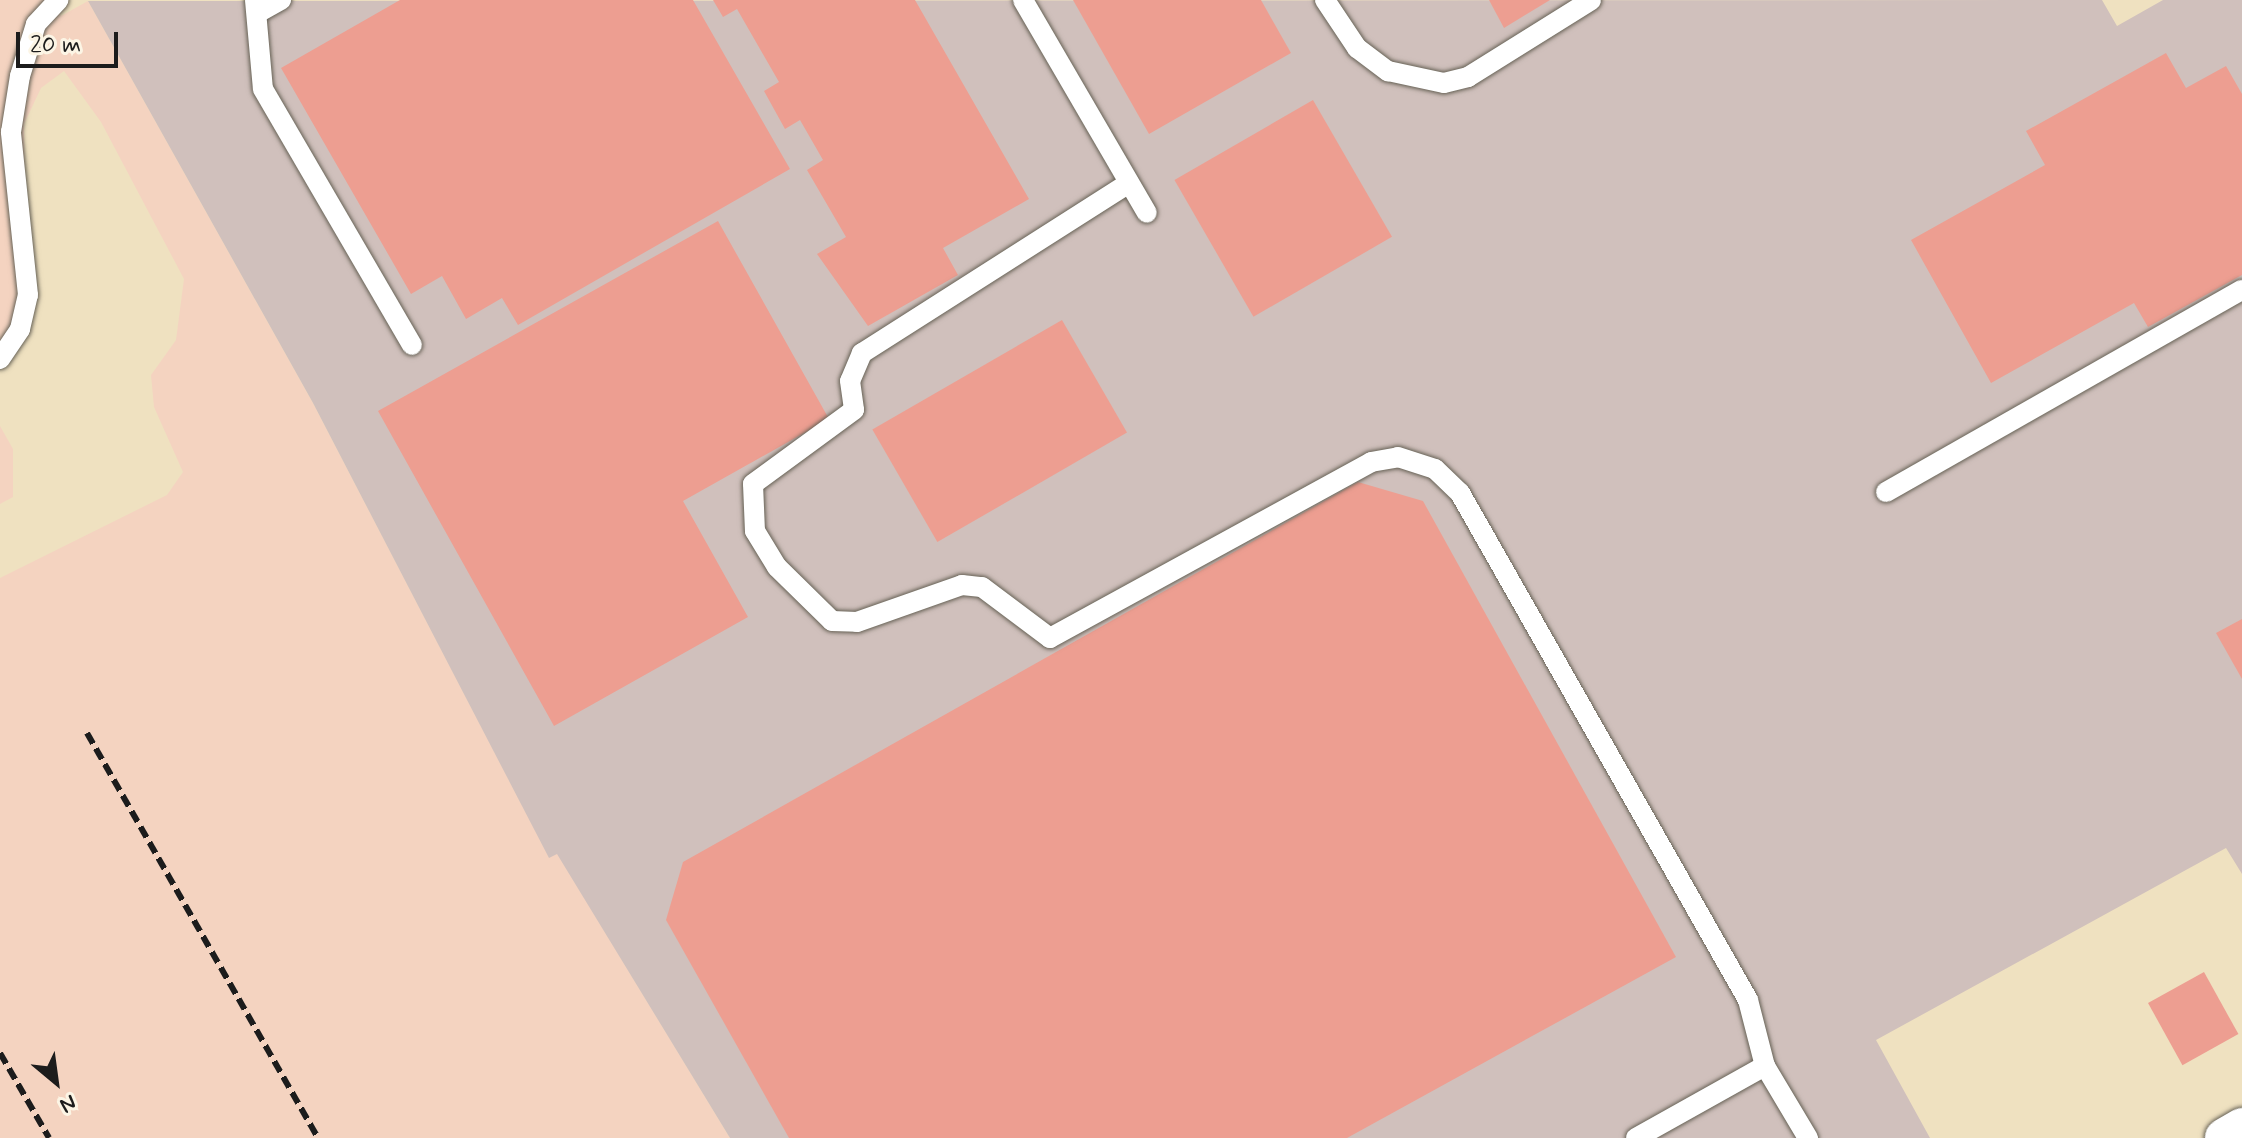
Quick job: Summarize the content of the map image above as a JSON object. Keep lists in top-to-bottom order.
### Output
{
  "scale_bar": "20 m",
  "north": "bottom right"
}
